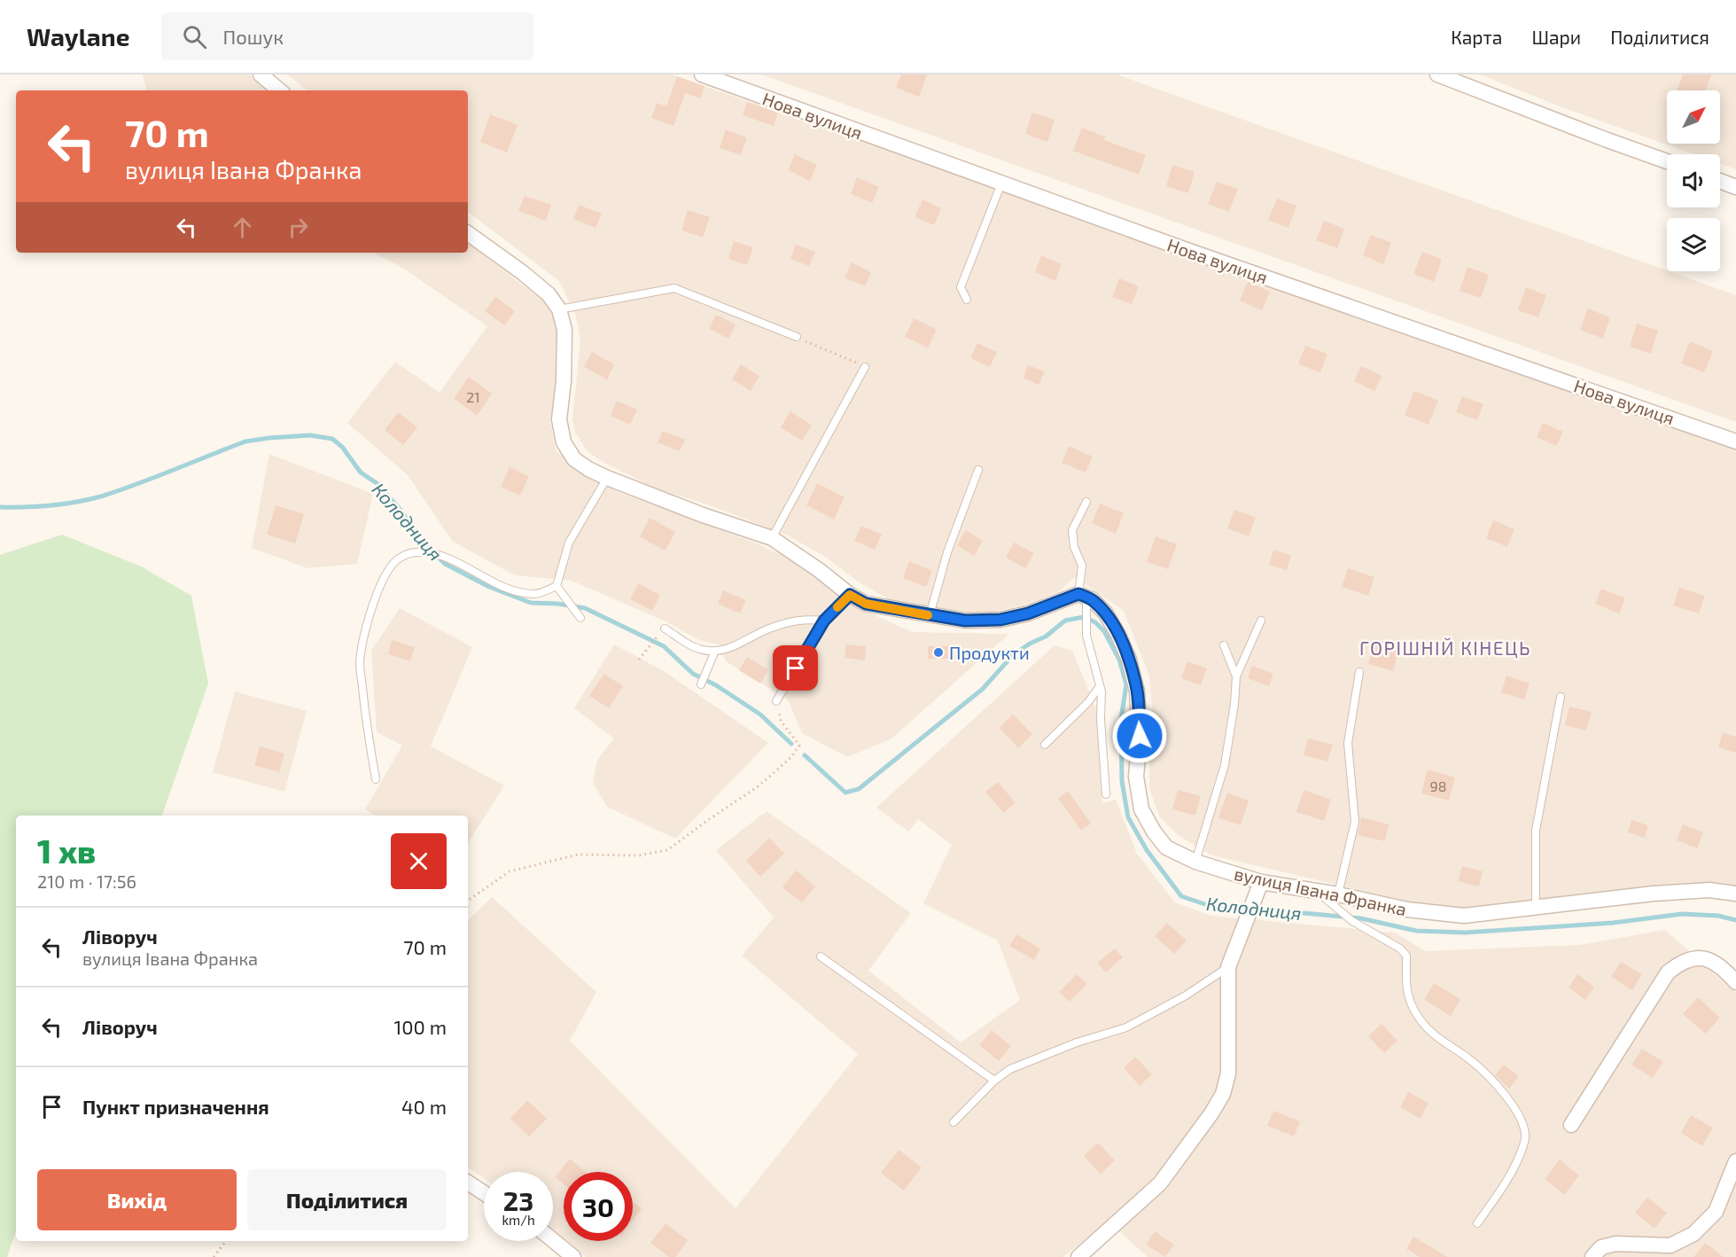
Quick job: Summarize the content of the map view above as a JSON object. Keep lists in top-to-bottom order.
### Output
{
  "streets": {
    "street": ["Нова вулиця", "вулиця Івана Франка"]
  },
  "districts": ["ГОРІШНІЙ КІНЕЦЬ"],
  "water": ["Колодниця"],
  "places": ["Продукти"],
  "house_numbers": ["21", "98"],
  "north": "top right",
  "page": {
    "header": "Waylane",
    "search": "Пошук",
    "nav": ["Карта", "Шари", "Поділитися"],
    "turn": ["70 m", "вулиця Івана Франка"],
    "heading": ["1 хв", "210 m · 17:56"],
    "list": [
      {
        "name": "Ліворуч",
        "note": "вулиця Івана Франка",
        "value": "70 m"
      },
      {
        "name": "Ліворуч",
        "value": "100 m"
      },
      {
        "name": "Пункт призначення",
        "value": "40 m"
      }
    ],
    "buttons": ["Вихід", "Поділитися"],
    "speed": "23 km/h",
    "limit": "30"
  }
}
